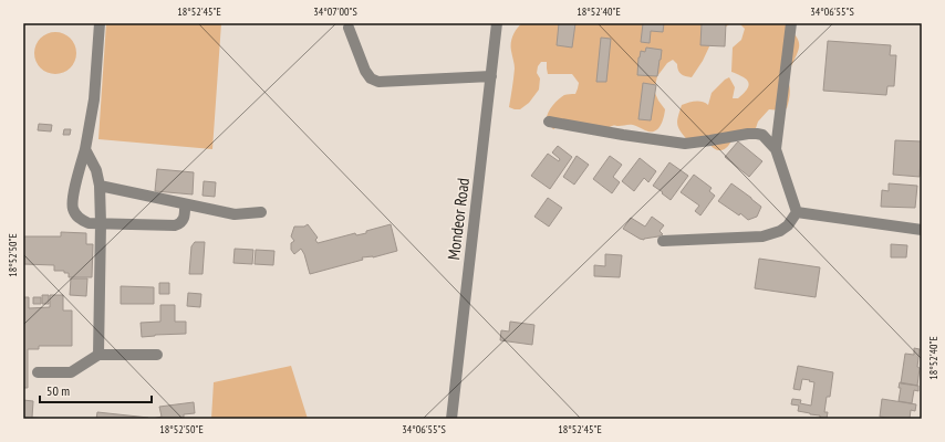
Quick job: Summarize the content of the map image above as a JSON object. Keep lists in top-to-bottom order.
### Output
{
  "streets": {
    "street": ["Mondeor Road"]
  },
  "scale_bar": "50 m",
  "coordinates": [
    "18°52'45\"E",
    "34°07'00\"S",
    "18°52'40\"E",
    "34°06'55\"S",
    "18°52'50\"E"
  ]
}
